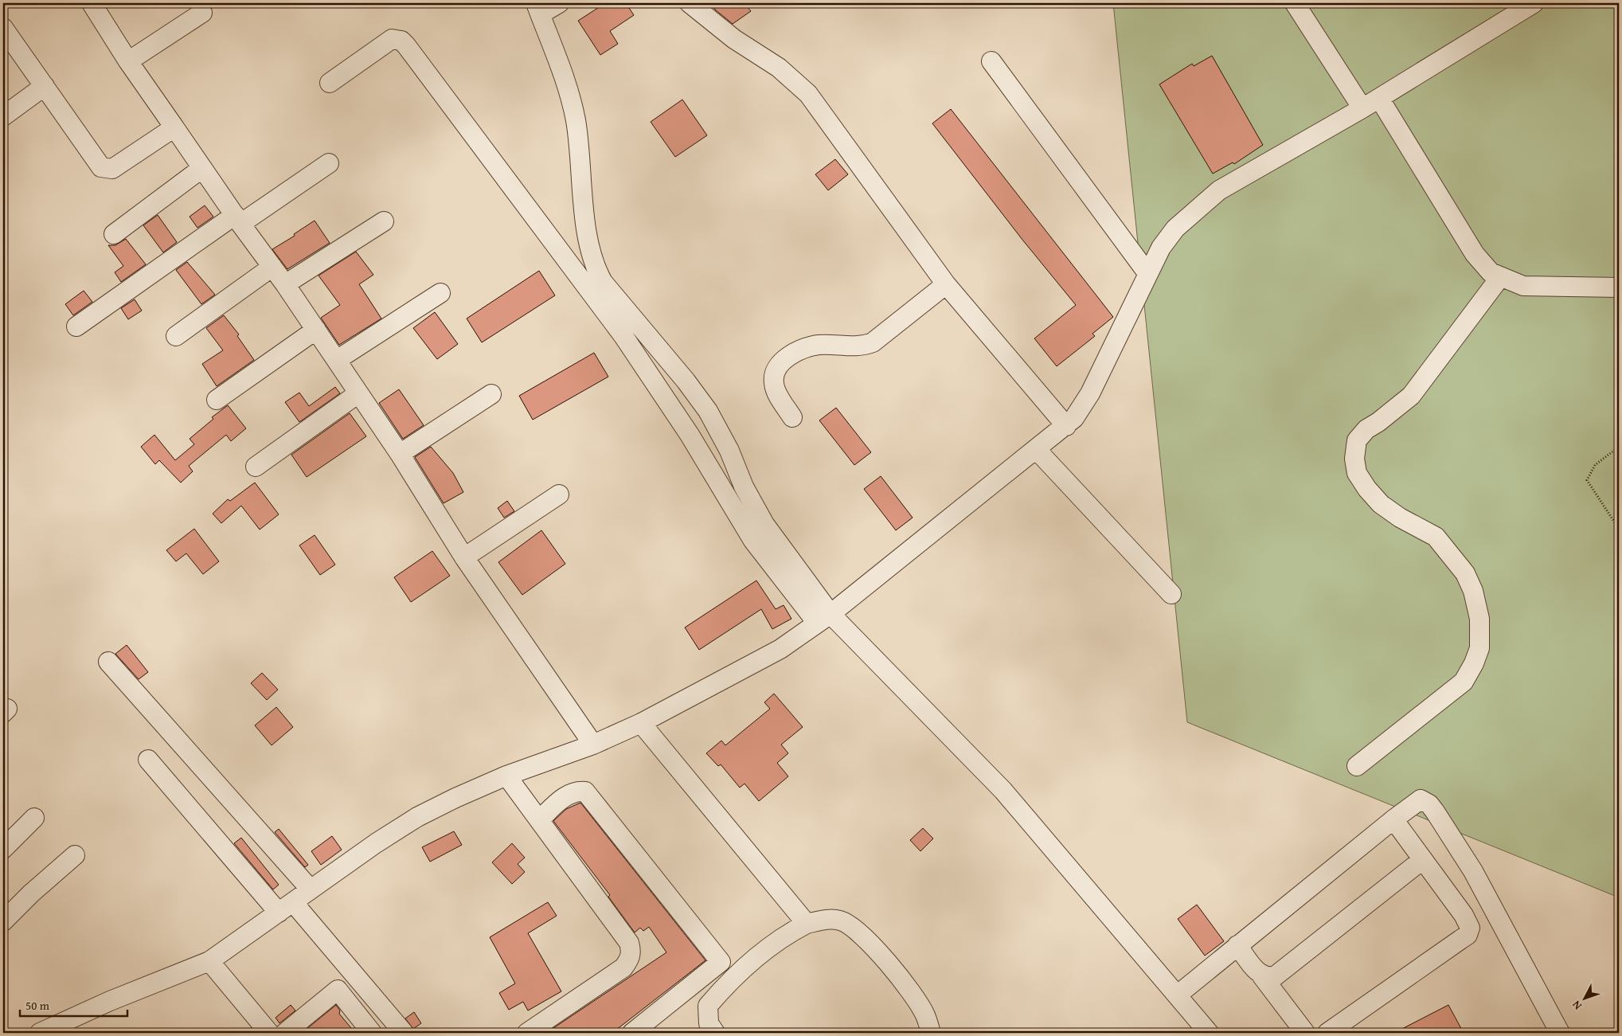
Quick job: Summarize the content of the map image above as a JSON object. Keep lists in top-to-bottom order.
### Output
{
  "scale_bar": "50 m",
  "north": "bottom left"
}
